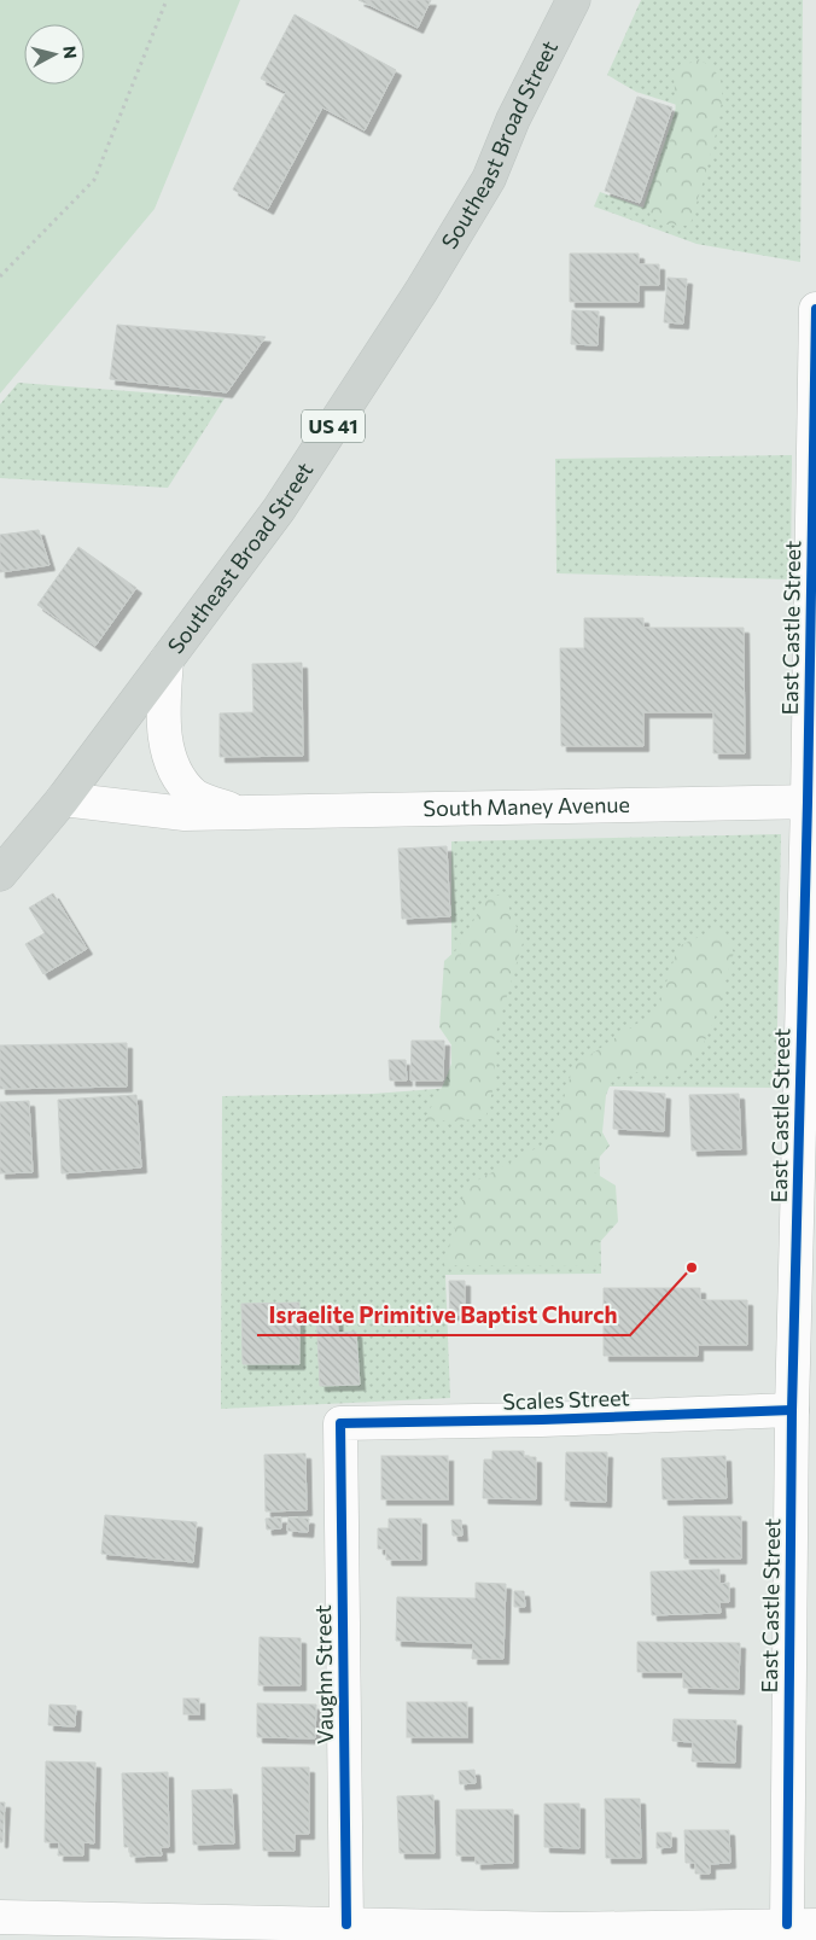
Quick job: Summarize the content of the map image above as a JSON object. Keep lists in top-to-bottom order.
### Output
{
  "streets": {
    "main road": ["Southeast Broad Street", "US 41"],
    "street": [
      "East Castle Street",
      "South Maney Avenue",
      "Scales Street",
      "Vaughn Street"
    ]
  },
  "crossings": [
    ["Southeast Broad Street", "South Maney Avenue"],
    ["East Castle Street", "South Maney Avenue"],
    ["East Castle Street", "Scales Street"],
    ["Scales Street", "Vaughn Street"]
  ],
  "places": ["Israelite Primitive Baptist Church"],
  "north": "right"
}
